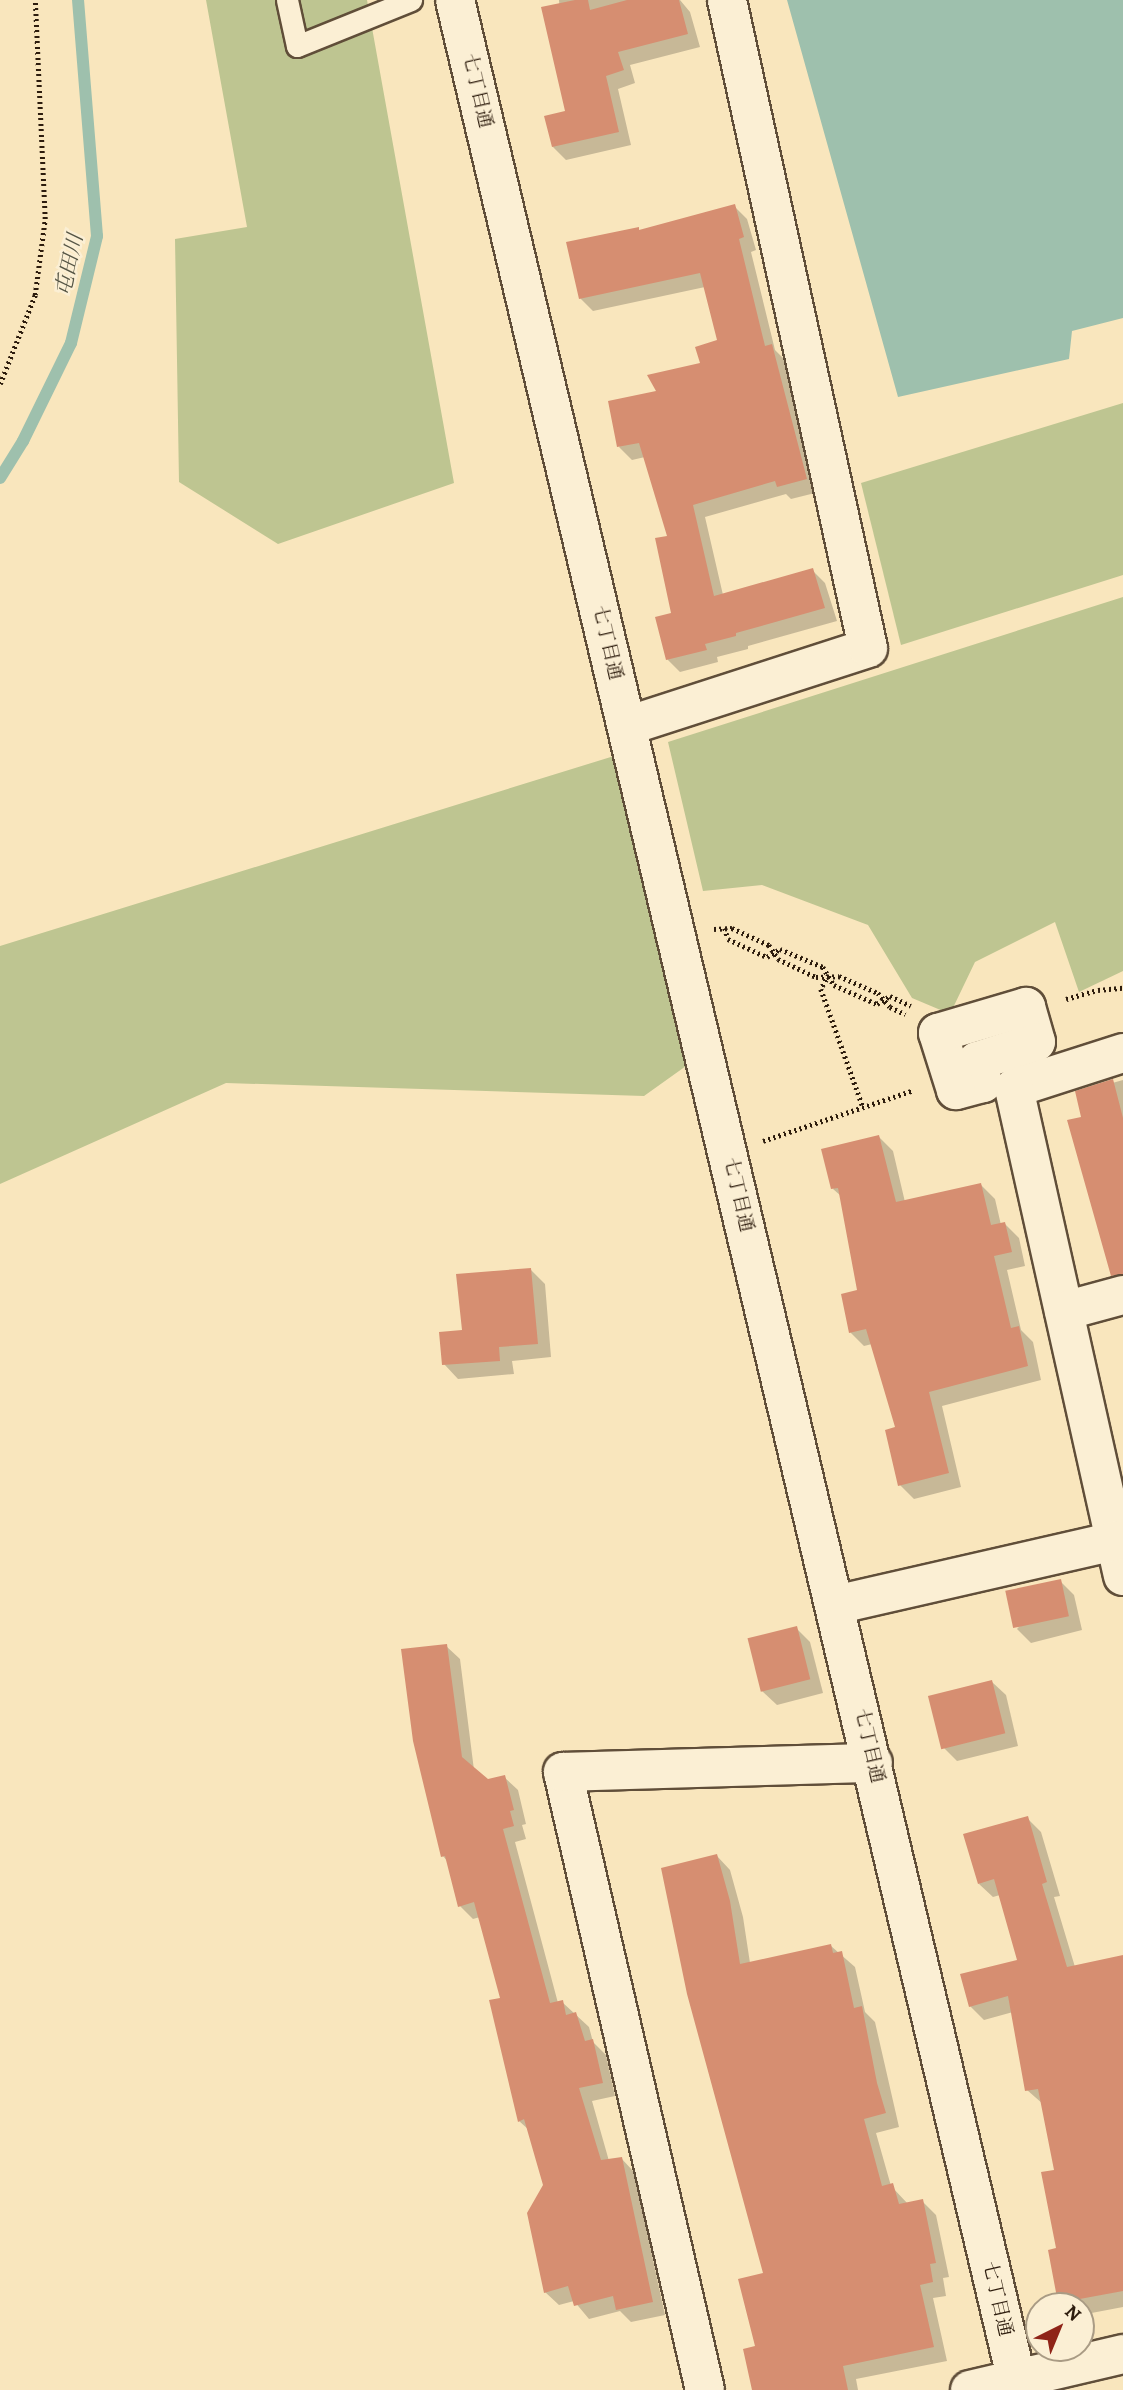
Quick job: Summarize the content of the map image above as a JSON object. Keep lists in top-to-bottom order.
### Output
{
  "streets": {
    "street": ["七丁目通"]
  },
  "water": ["屯田川"],
  "north": "top right"
}
